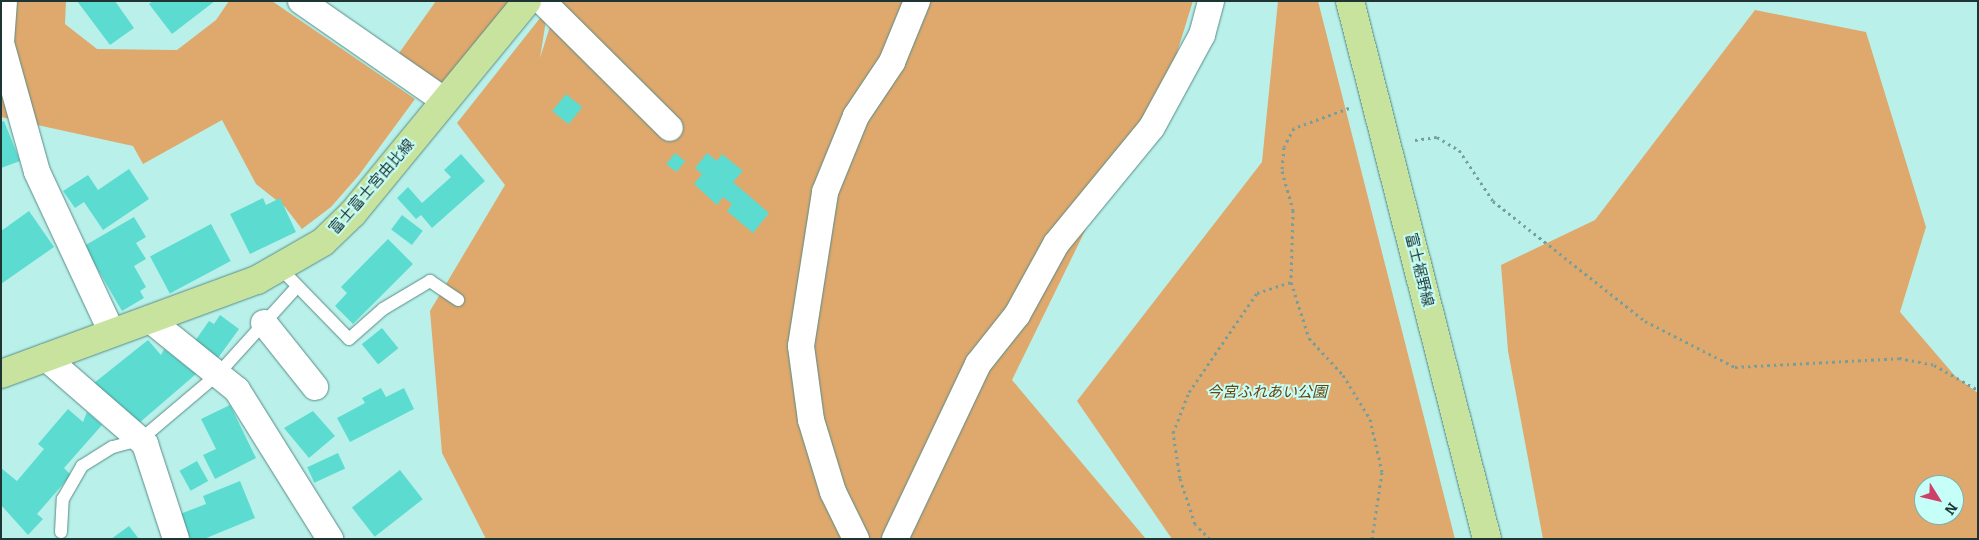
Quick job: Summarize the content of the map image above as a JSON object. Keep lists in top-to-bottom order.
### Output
{
  "streets": {
    "main road": ["富士富士宮由比線", "富士裾野線"]
  },
  "parks": ["今宮ふれあい公園"],
  "north": "bottom right"
}
